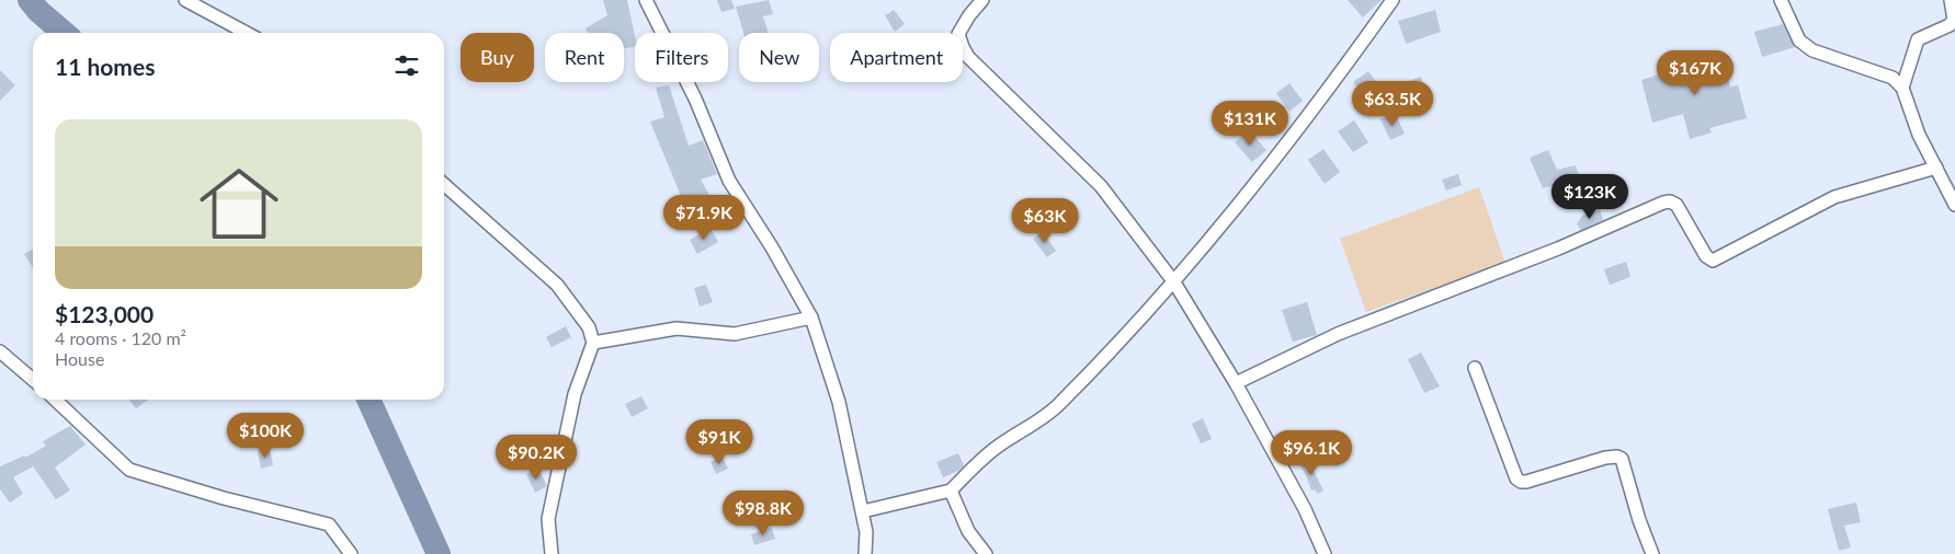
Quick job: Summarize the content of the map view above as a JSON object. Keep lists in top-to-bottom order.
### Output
{
  "page": {
    "chip": [
      "Buy",
      "Rent",
      "Filters",
      "New",
      "Apartment"
    ],
    "heading": "11 homes",
    "price": [
      "$167K",
      "$63.5K",
      "$131K",
      "$123K",
      "$71.9K",
      "$63K",
      "$100K",
      "$91K",
      "$96.1K",
      "$90.2K",
      "$98.8K"
    ],
    "list": [
      {
        "name": "$123,000",
        "note": "4 rooms · 120 m² · House"
      }
    ]
  }
}
